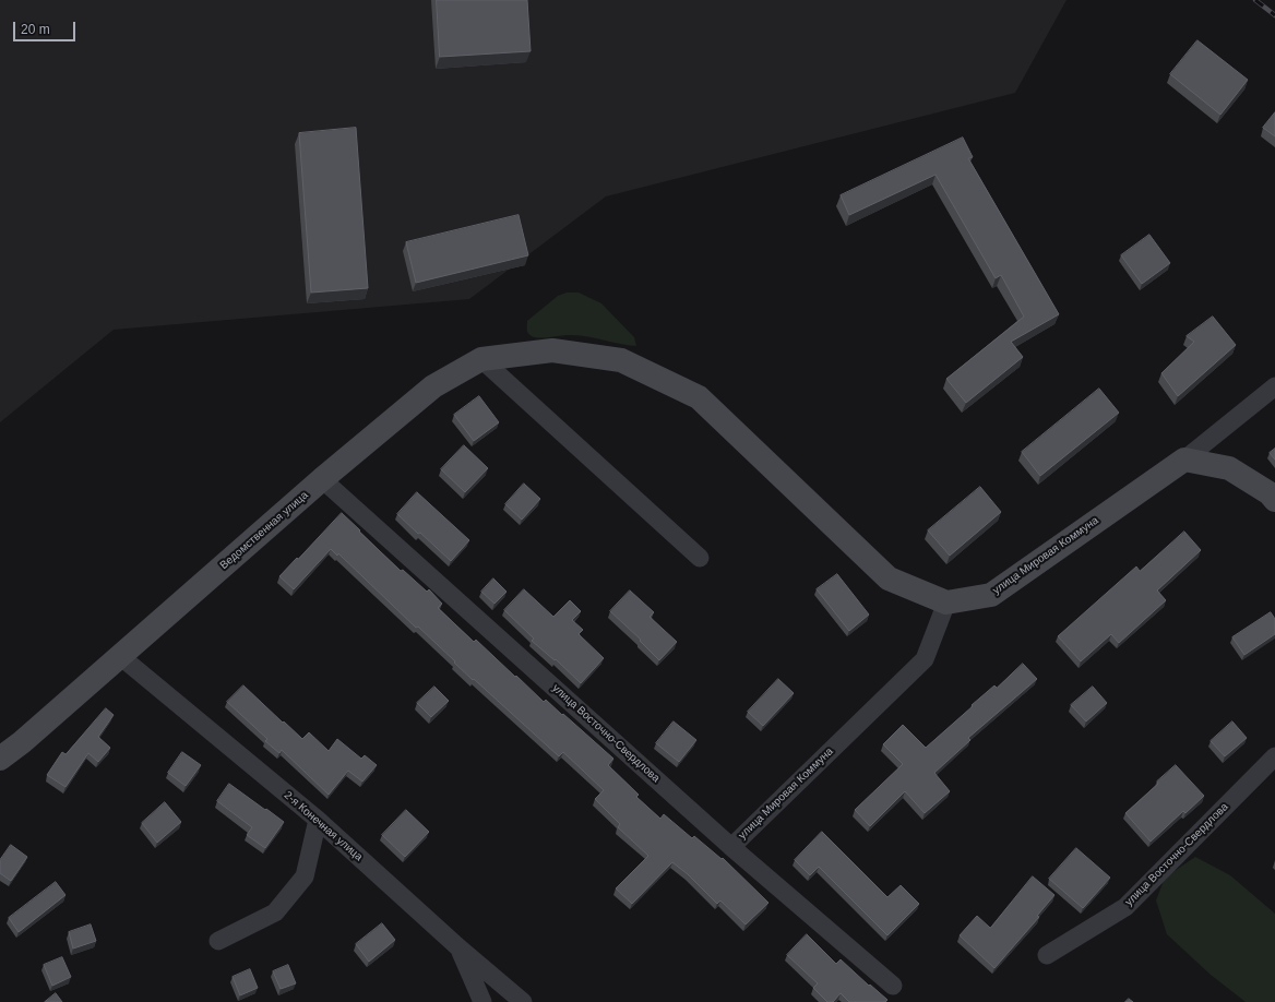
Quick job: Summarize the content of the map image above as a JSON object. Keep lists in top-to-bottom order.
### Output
{
  "streets": {
    "main road": ["Ведомственная улица", "улица Мировая Коммуна"],
    "street": ["улица Восточно-Свердлова", "2-я Конечная улица"]
  },
  "crossings": [
    ["Ведомственная улица", "улица Мировая Коммуна"],
    ["Ведомственная улица", "улица Восточно-Свердлова"],
    ["Ведомственная улица", "2-я Конечная улица"],
    ["улица Мировая Коммуна", "улица Восточно-Свердлова"]
  ],
  "scale_bar": "20 m"
}
